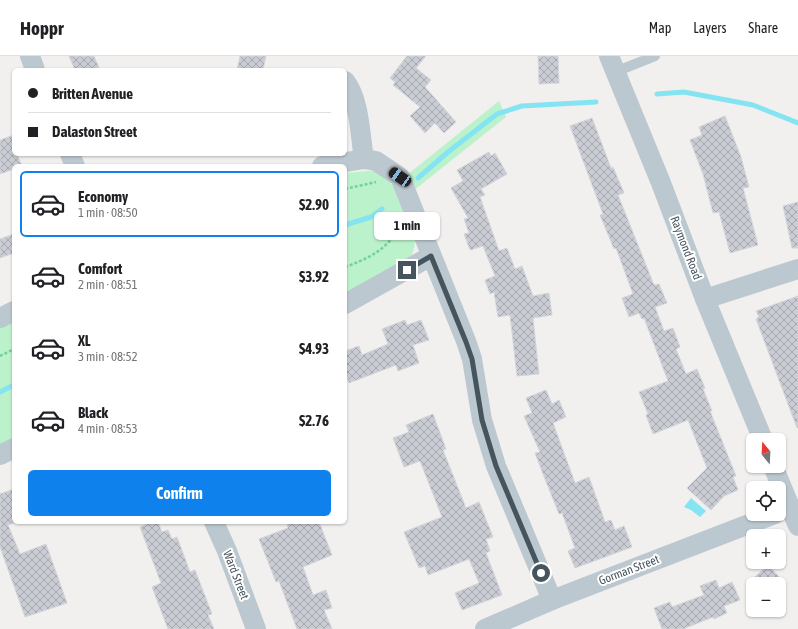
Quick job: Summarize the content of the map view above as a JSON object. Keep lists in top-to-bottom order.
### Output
{
  "streets": {
    "street": ["Raymond Road", "Gorman Street", "Ward Street"]
  },
  "north": "top",
  "page": {
    "header": "Hoppr",
    "nav": ["Map", "Layers", "Share"],
    "banner": ["Britten Avenue", "Dalaston Street"],
    "list": [
      {
        "name": "Economy",
        "note": "1 min · 08:50",
        "value": "$2.90"
      },
      {
        "name": "Comfort",
        "note": "2 min · 08:51",
        "value": "$3.92"
      },
      {
        "name": "XL",
        "note": "3 min · 08:52",
        "value": "$4.93"
      },
      {
        "name": "Black",
        "note": "4 min · 08:53",
        "value": "$2.76"
      }
    ],
    "bubble": "1 min",
    "map_buttons": ["+", "−"],
    "buttons": "Confirm"
  }
}
